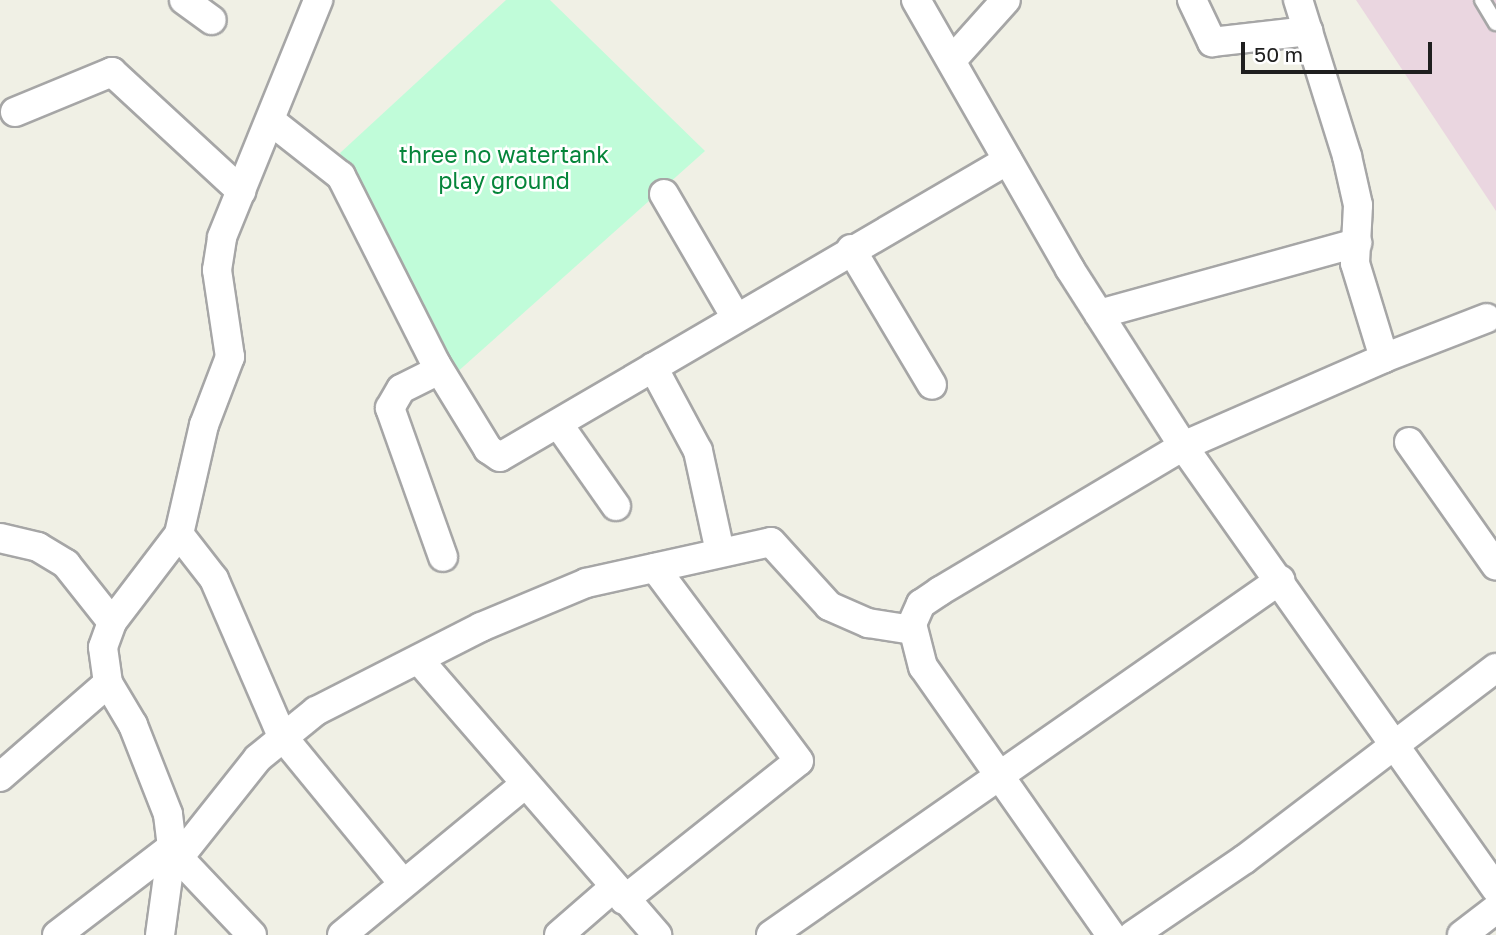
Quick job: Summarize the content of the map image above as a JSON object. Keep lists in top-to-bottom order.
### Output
{
  "parks": ["three no watertank play ground"],
  "scale_bar": "50 m"
}
